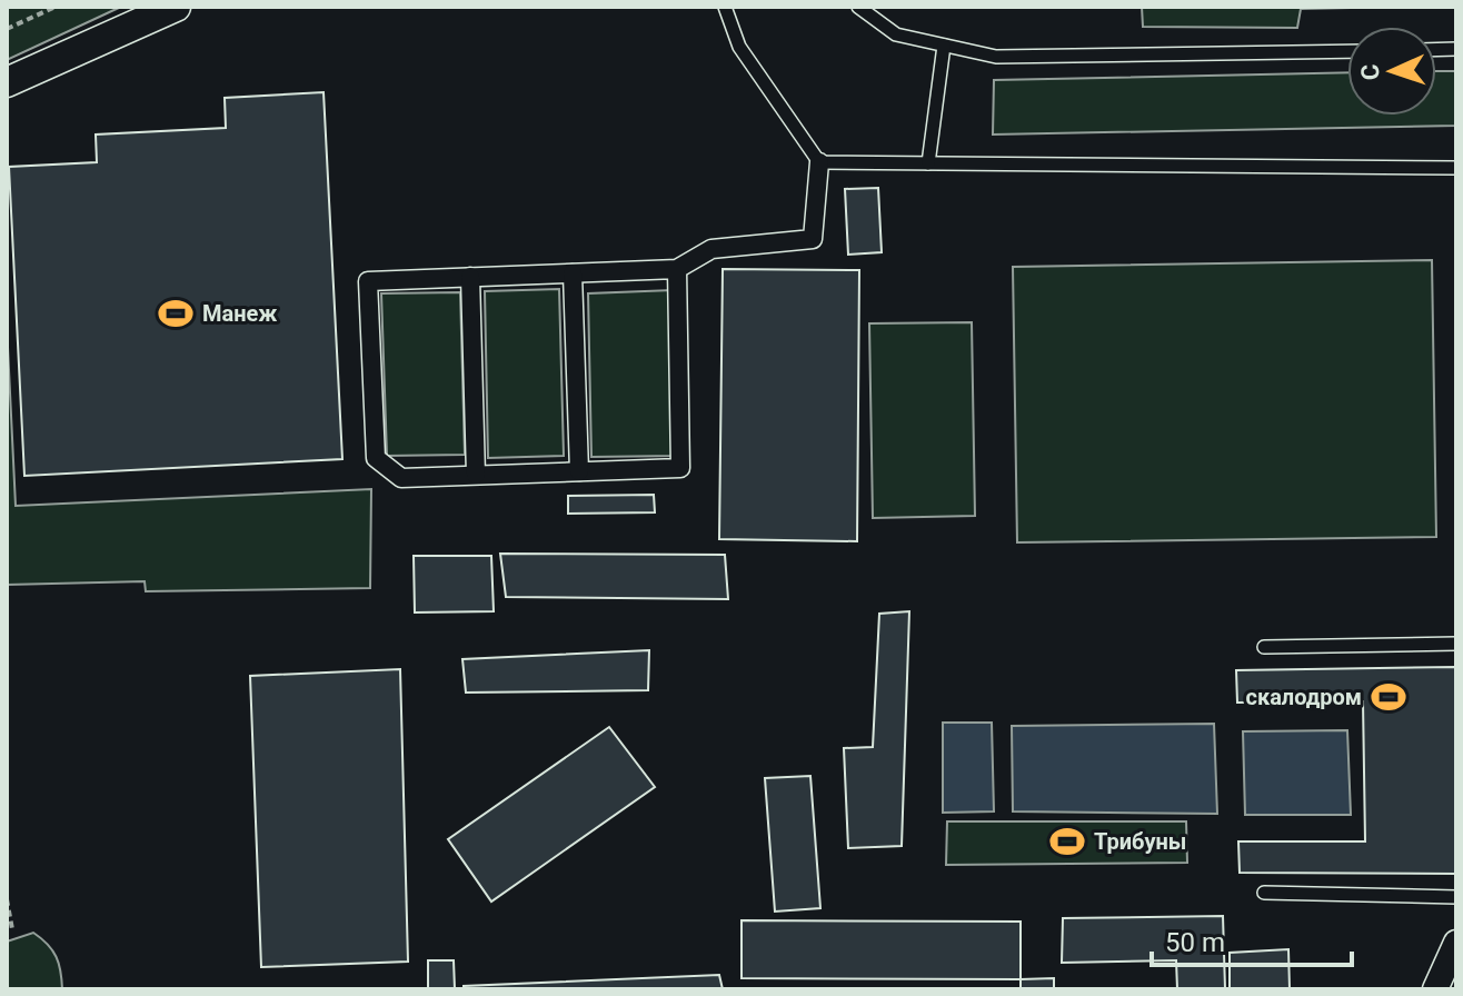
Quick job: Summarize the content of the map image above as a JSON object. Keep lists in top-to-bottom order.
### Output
{
  "places": {
    "sports": ["Манеж", "скалодром", "Трибуны"]
  },
  "scale_bar": "50 m",
  "north": "left"
}
